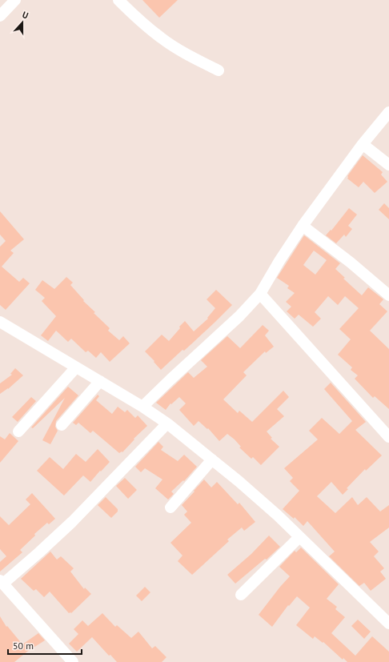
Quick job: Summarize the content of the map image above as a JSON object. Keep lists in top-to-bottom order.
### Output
{
  "scale_bar": "50 m",
  "north": "top"
}
